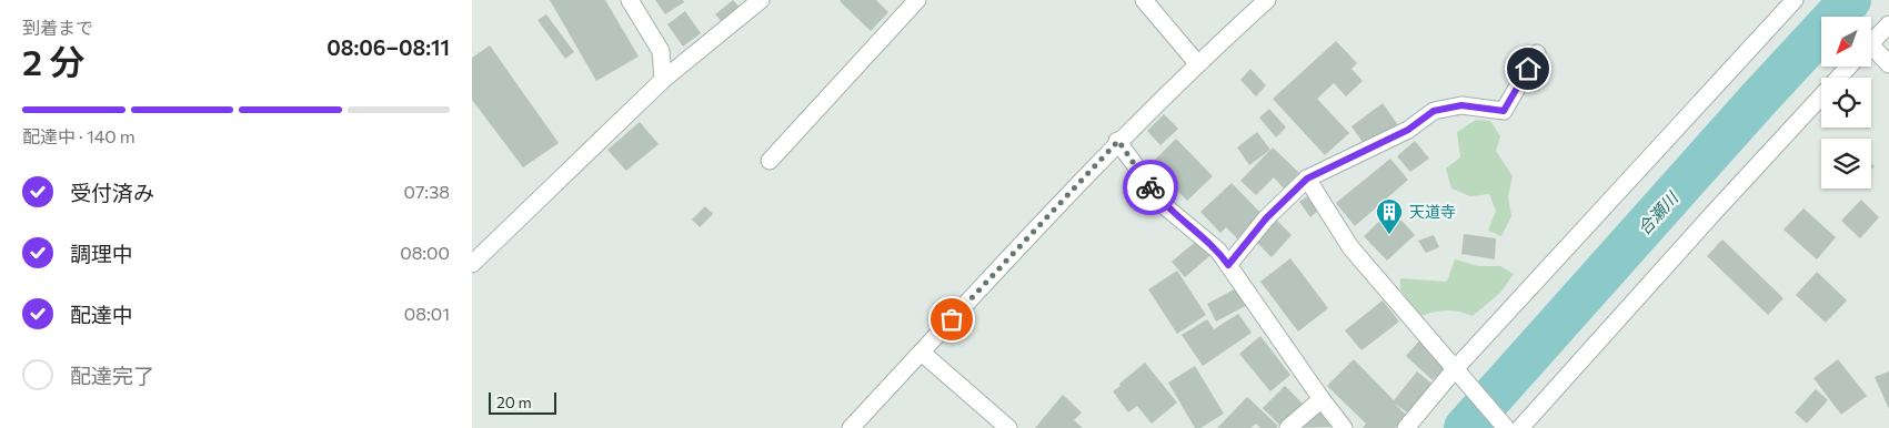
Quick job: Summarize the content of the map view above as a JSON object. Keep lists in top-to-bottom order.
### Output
{
  "water": ["合瀬川"],
  "places": {
    "building": ["天道寺"]
  },
  "scale_bar": "20 m",
  "north": "bottom left",
  "page": {
    "heading": ["2 分", "到着まで", "08:06–08:11"],
    "bar": "配達中 · 140 m",
    "list": [
      ["受付済み", "07:38"],
      ["調理中", "08:00"],
      ["配達中", "08:01"],
      "配達完了"
    ],
    "scale": "20 m"
  }
}
